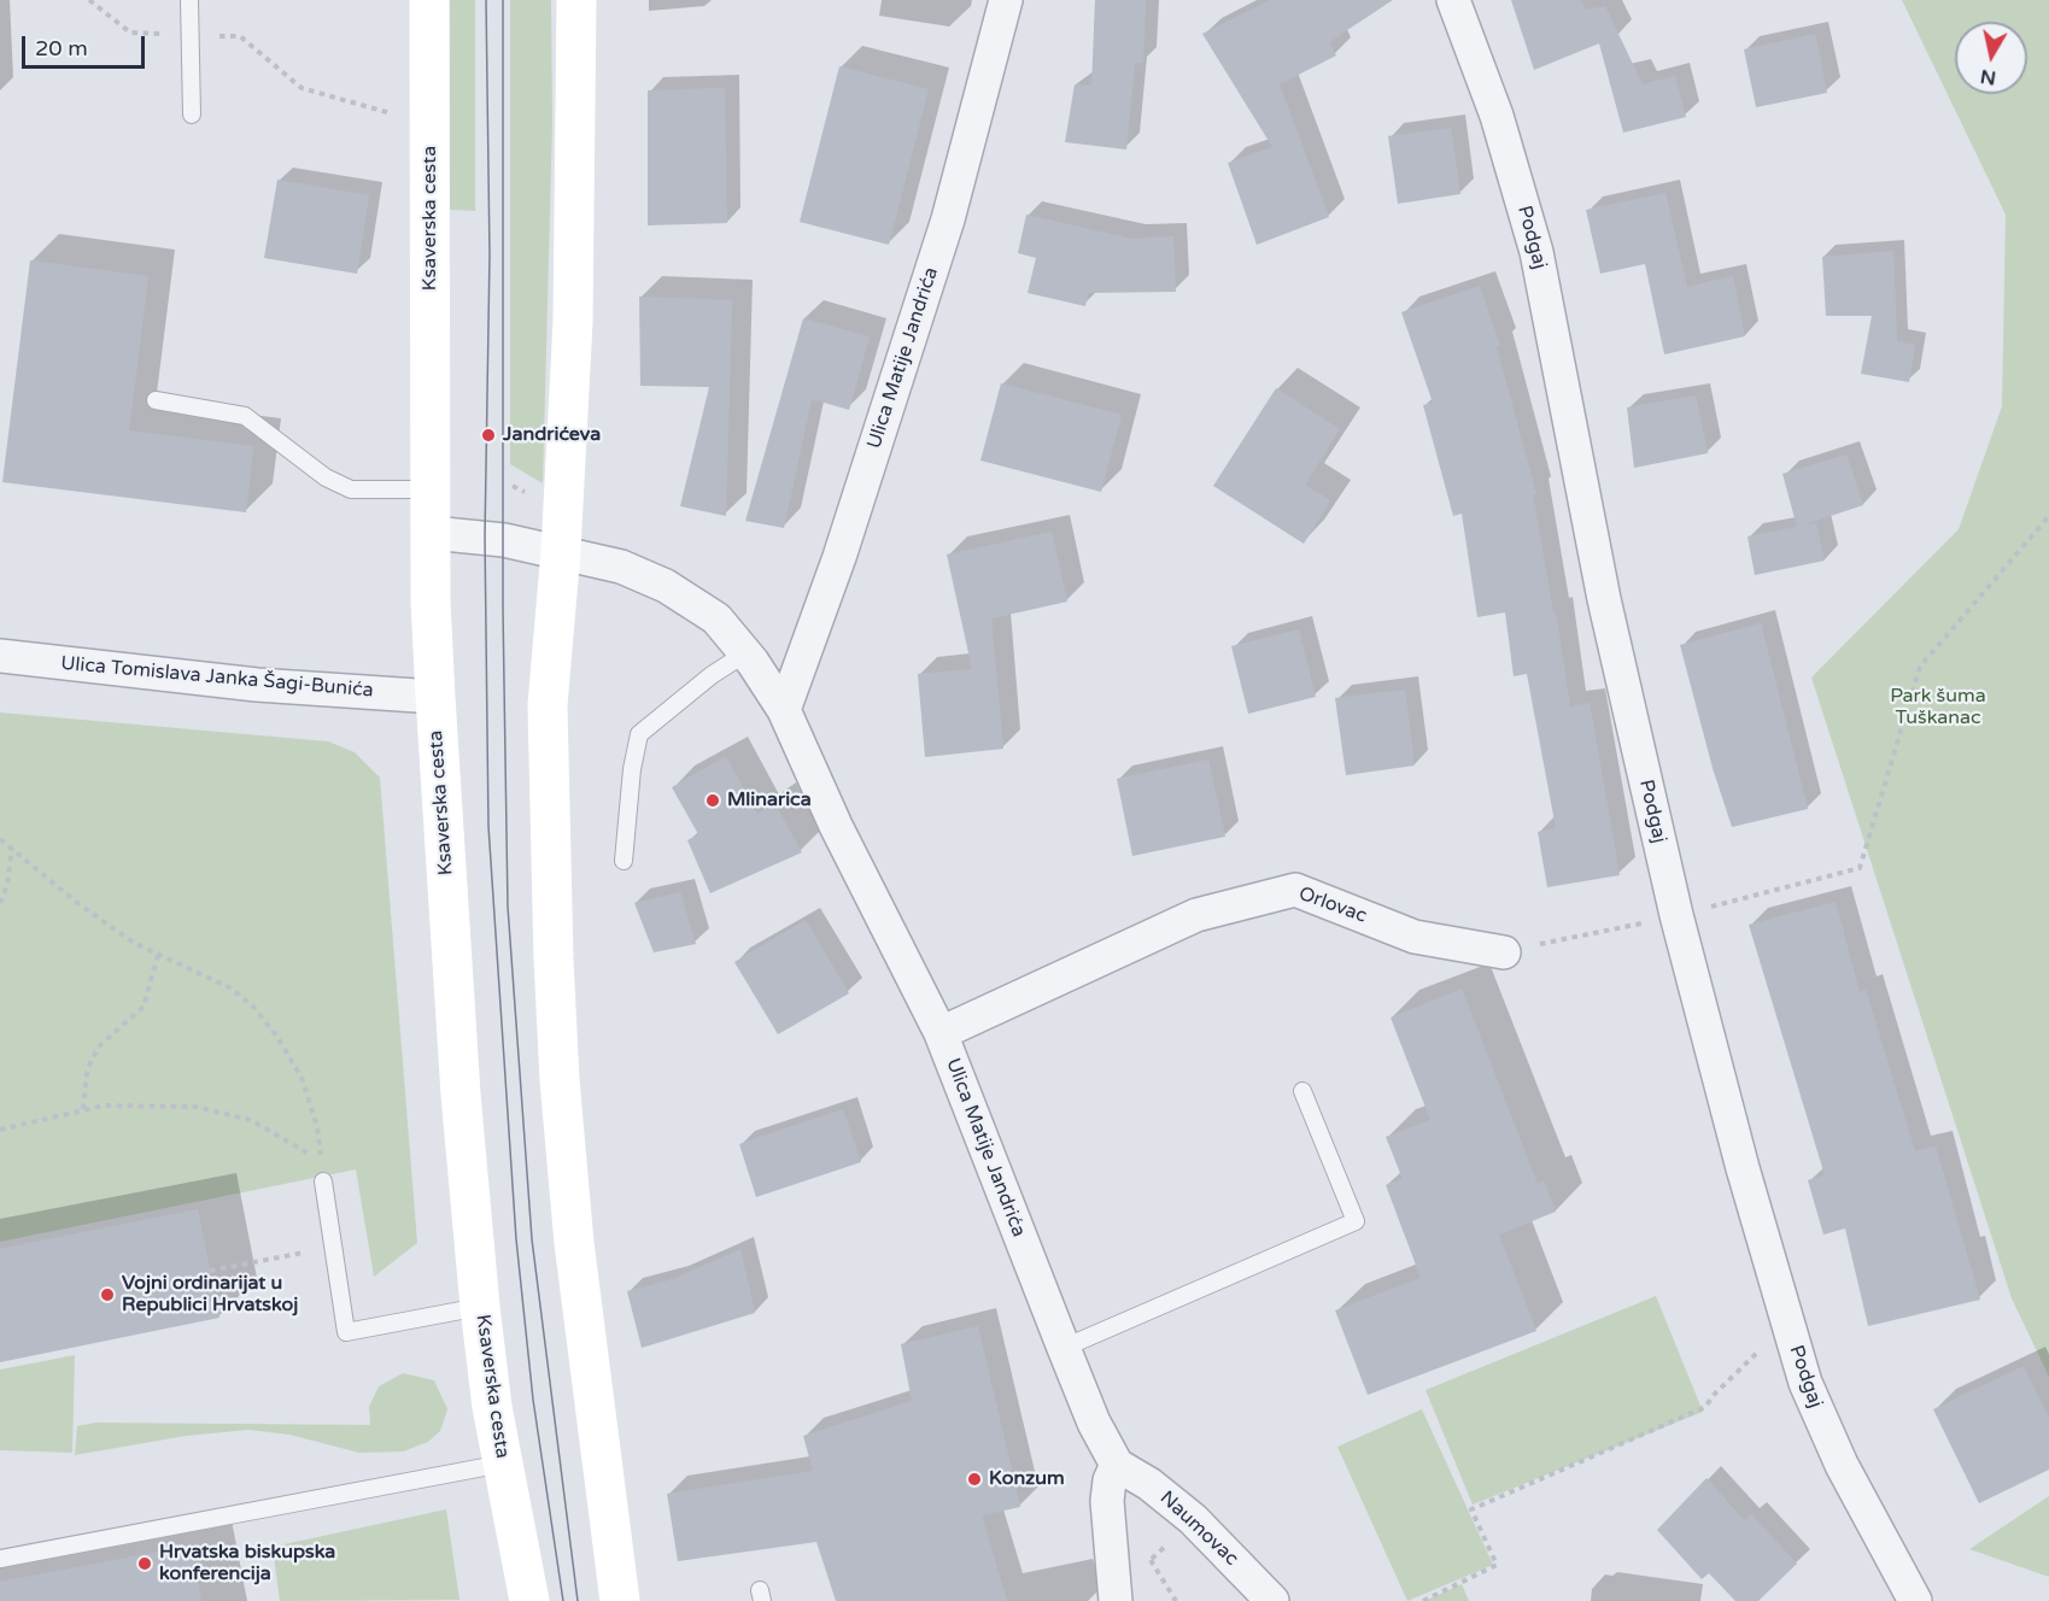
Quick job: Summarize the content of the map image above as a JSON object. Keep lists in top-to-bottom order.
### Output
{
  "streets": {
    "main road": ["Ksaverska cesta"],
    "street": [
      "Podgaj",
      "Ulica Matije Jandrića",
      "Ulica Tomislava Janka Šagi-Bunića",
      "Orlovac",
      "Naumovac"
    ]
  },
  "crossings": [
    ["Ksaverska cesta", "Ulica Matije Jandrića"],
    ["Ksaverska cesta", "Ulica Tomislava Janka Šagi-Bunića"],
    ["Ulica Matije Jandrića", "Orlovac"],
    ["Ulica Matije Jandrića", "Naumovac"]
  ],
  "parks": ["Park šuma Tuškanac"],
  "places": [
    "Jandrićeva",
    "Mlinarica",
    "Vojni ordinarijat u Republici Hrvatskoj",
    "Konzum",
    "Hrvatska biskupska konferencija"
  ],
  "scale_bar": "20 m",
  "north": "bottom"
}
